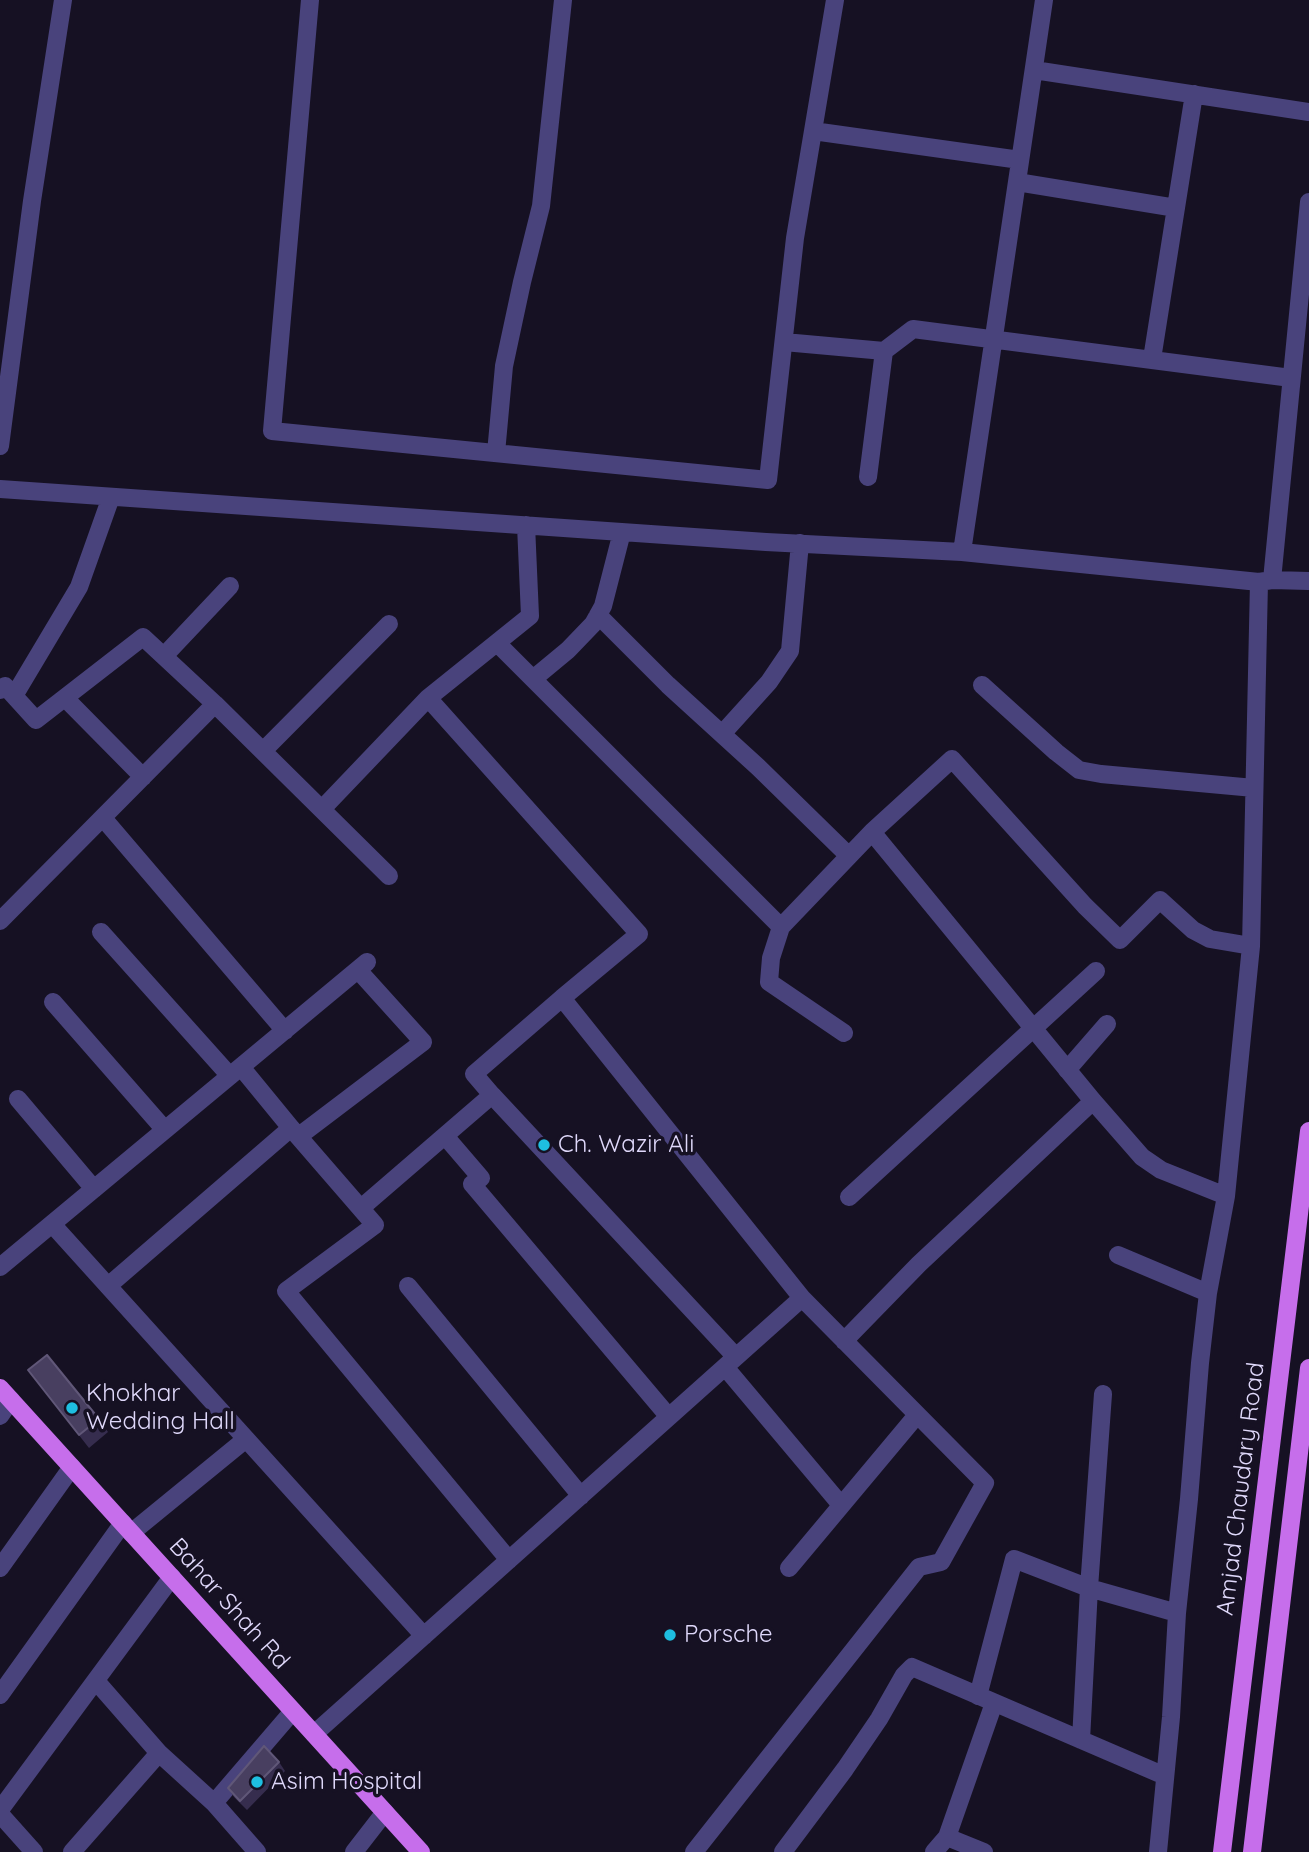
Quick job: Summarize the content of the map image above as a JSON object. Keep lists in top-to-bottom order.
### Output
{
  "streets": {
    "main road": ["Amjad Chaudary Road", "Bahar Shah Rd"]
  },
  "places": [
    "Ch. Wazir Ali",
    "Khokhar Wedding Hall",
    "Porsche",
    "Asim Hospital"
  ]
}
